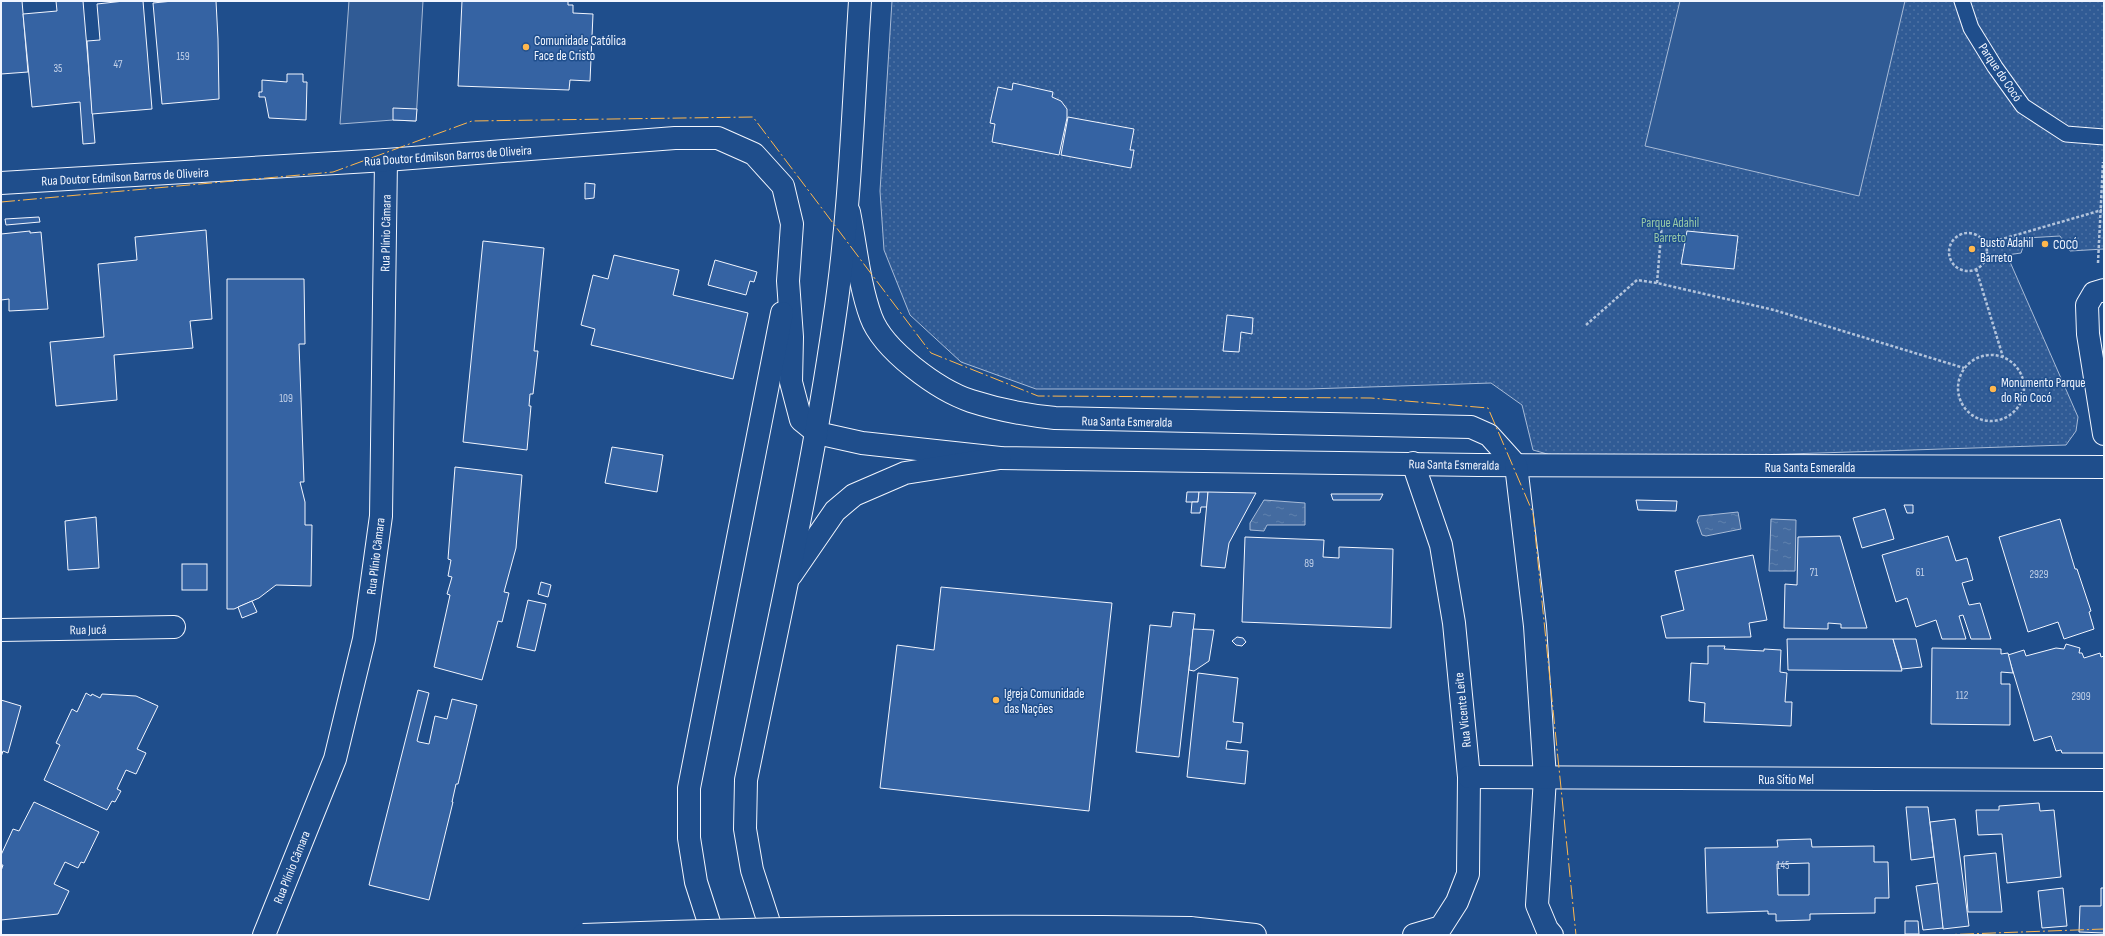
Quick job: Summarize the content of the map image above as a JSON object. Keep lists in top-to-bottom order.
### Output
{
  "streets": {
    "main road": [
      "Rua Doutor Edmilson Barros de Oliveira",
      "Rua Plínio Câmara",
      "Rua Santa Esmeralda",
      "Rua Jucá",
      "Rua Vicente Leite",
      "Rua Sítio Mel"
    ],
    "lane": ["Parque do Cocó"]
  },
  "crossings": [
    ["Rua Doutor Edmilson Barros de Oliveira", "Rua Plínio Câmara"],
    ["Rua Santa Esmeralda", "Rua Vicente Leite"],
    ["Rua Vicente Leite", "Rua Sítio Mel"]
  ],
  "parks": ["Parque Adahil Barreto"],
  "places": [
    "Comunidade Católica Face de Cristo",
    "COCÓ",
    "Busto Adahil Barreto",
    "Monumento Parque do Rio Cocó",
    "Igreja Comunidade das Nações"
  ],
  "house_numbers": [
    "159",
    "47",
    "35",
    "109",
    "89",
    "71",
    "61",
    "2929",
    "112",
    "2909",
    "145"
  ]
}
